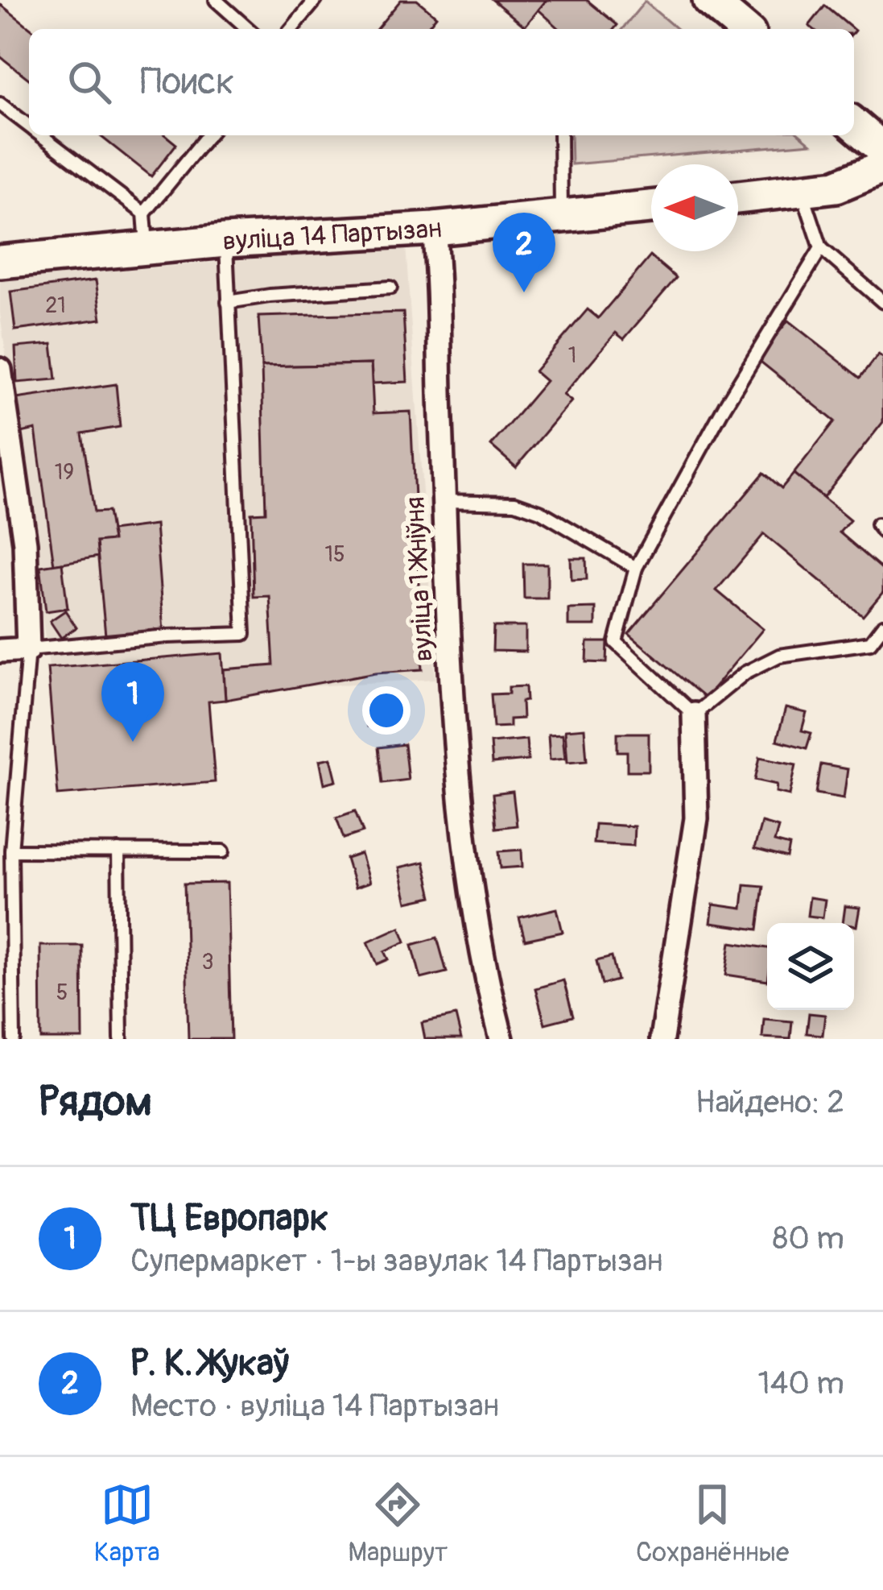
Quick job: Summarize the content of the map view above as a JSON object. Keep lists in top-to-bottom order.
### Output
{
  "streets": {
    "main road": ["вуліца 14 Партызан"],
    "street": ["вуліца 1 Жніўня"]
  },
  "crossings": [
    ["вуліца 14 Партызан", "вуліца 1 Жніўня"]
  ],
  "house_numbers": [
    "21",
    "1",
    "19",
    "15",
    "3",
    "5"
  ],
  "north": "left",
  "page": {
    "search": "Поиск",
    "pins": ["2", "1"],
    "heading": ["Рядом", "Найдено: 2"],
    "list": [
      {
        "mark": "1",
        "name": "ТЦ Европарк",
        "note": "Супермаркет · 1-ы завулак 14 Партызан",
        "value": "80 m"
      },
      {
        "mark": "2",
        "name": "Р. К. Жукаў",
        "note": "Место · вуліца 14 Партызан",
        "value": "140 m"
      }
    ],
    "nav": ["Карта", "Маршрут", "Сохранённые"]
  }
}
